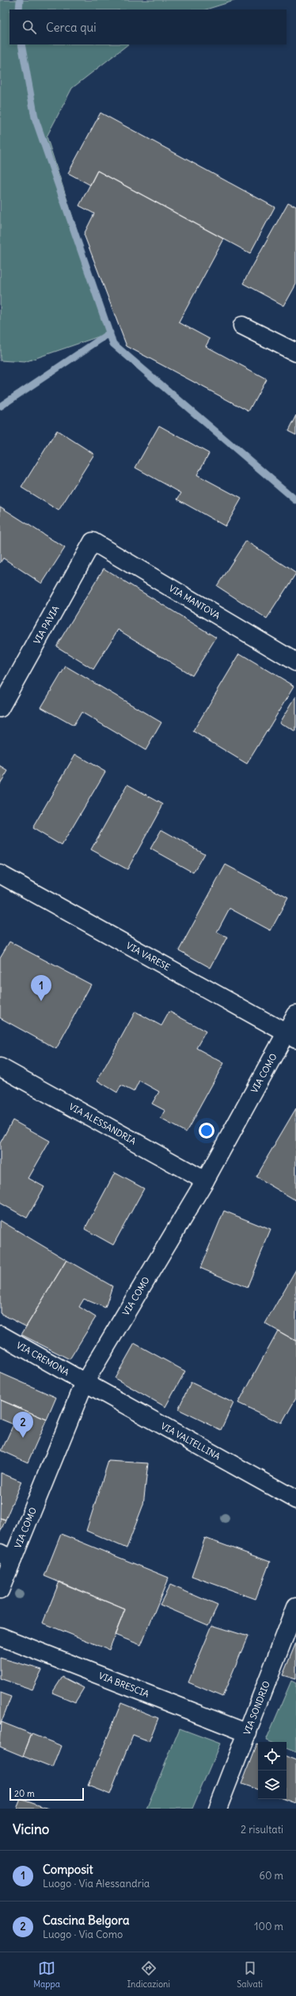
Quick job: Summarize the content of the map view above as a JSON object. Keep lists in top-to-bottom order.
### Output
{
  "streets": {
    "street": [
      "VIA MANTOVA",
      "VIA PAVIA",
      "VIA VARESE",
      "VIA COMO",
      "VIA ALESSANDRIA",
      "VIA CREMONA",
      "VIA VALTELLINA",
      "VIA BRESCIA",
      "VIA SONDRIO"
    ]
  },
  "crossings": [
    ["VIA MANTOVA", "VIA PAVIA"],
    ["VIA VARESE", "VIA COMO"],
    ["VIA COMO", "VIA ALESSANDRIA"],
    ["VIA COMO", "VIA CREMONA"],
    ["VIA COMO", "VIA VALTELLINA"],
    ["VIA CREMONA", "VIA VALTELLINA"],
    ["VIA BRESCIA", "VIA SONDRIO"]
  ],
  "scale_bar": "20 m",
  "page": {
    "search": "Cerca qui",
    "pins": ["1", "2"],
    "scale": "20 m",
    "heading": ["Vicino", "2 risultati"],
    "list": [
      {
        "mark": "1",
        "name": "Composit",
        "note": "Luogo · Via Alessandria",
        "value": "60 m"
      },
      {
        "mark": "2",
        "name": "Cascina Belgora",
        "note": "Luogo · Via Como",
        "value": "100 m"
      }
    ],
    "nav": ["Mappa", "Indicazioni", "Salvati"]
  }
}
